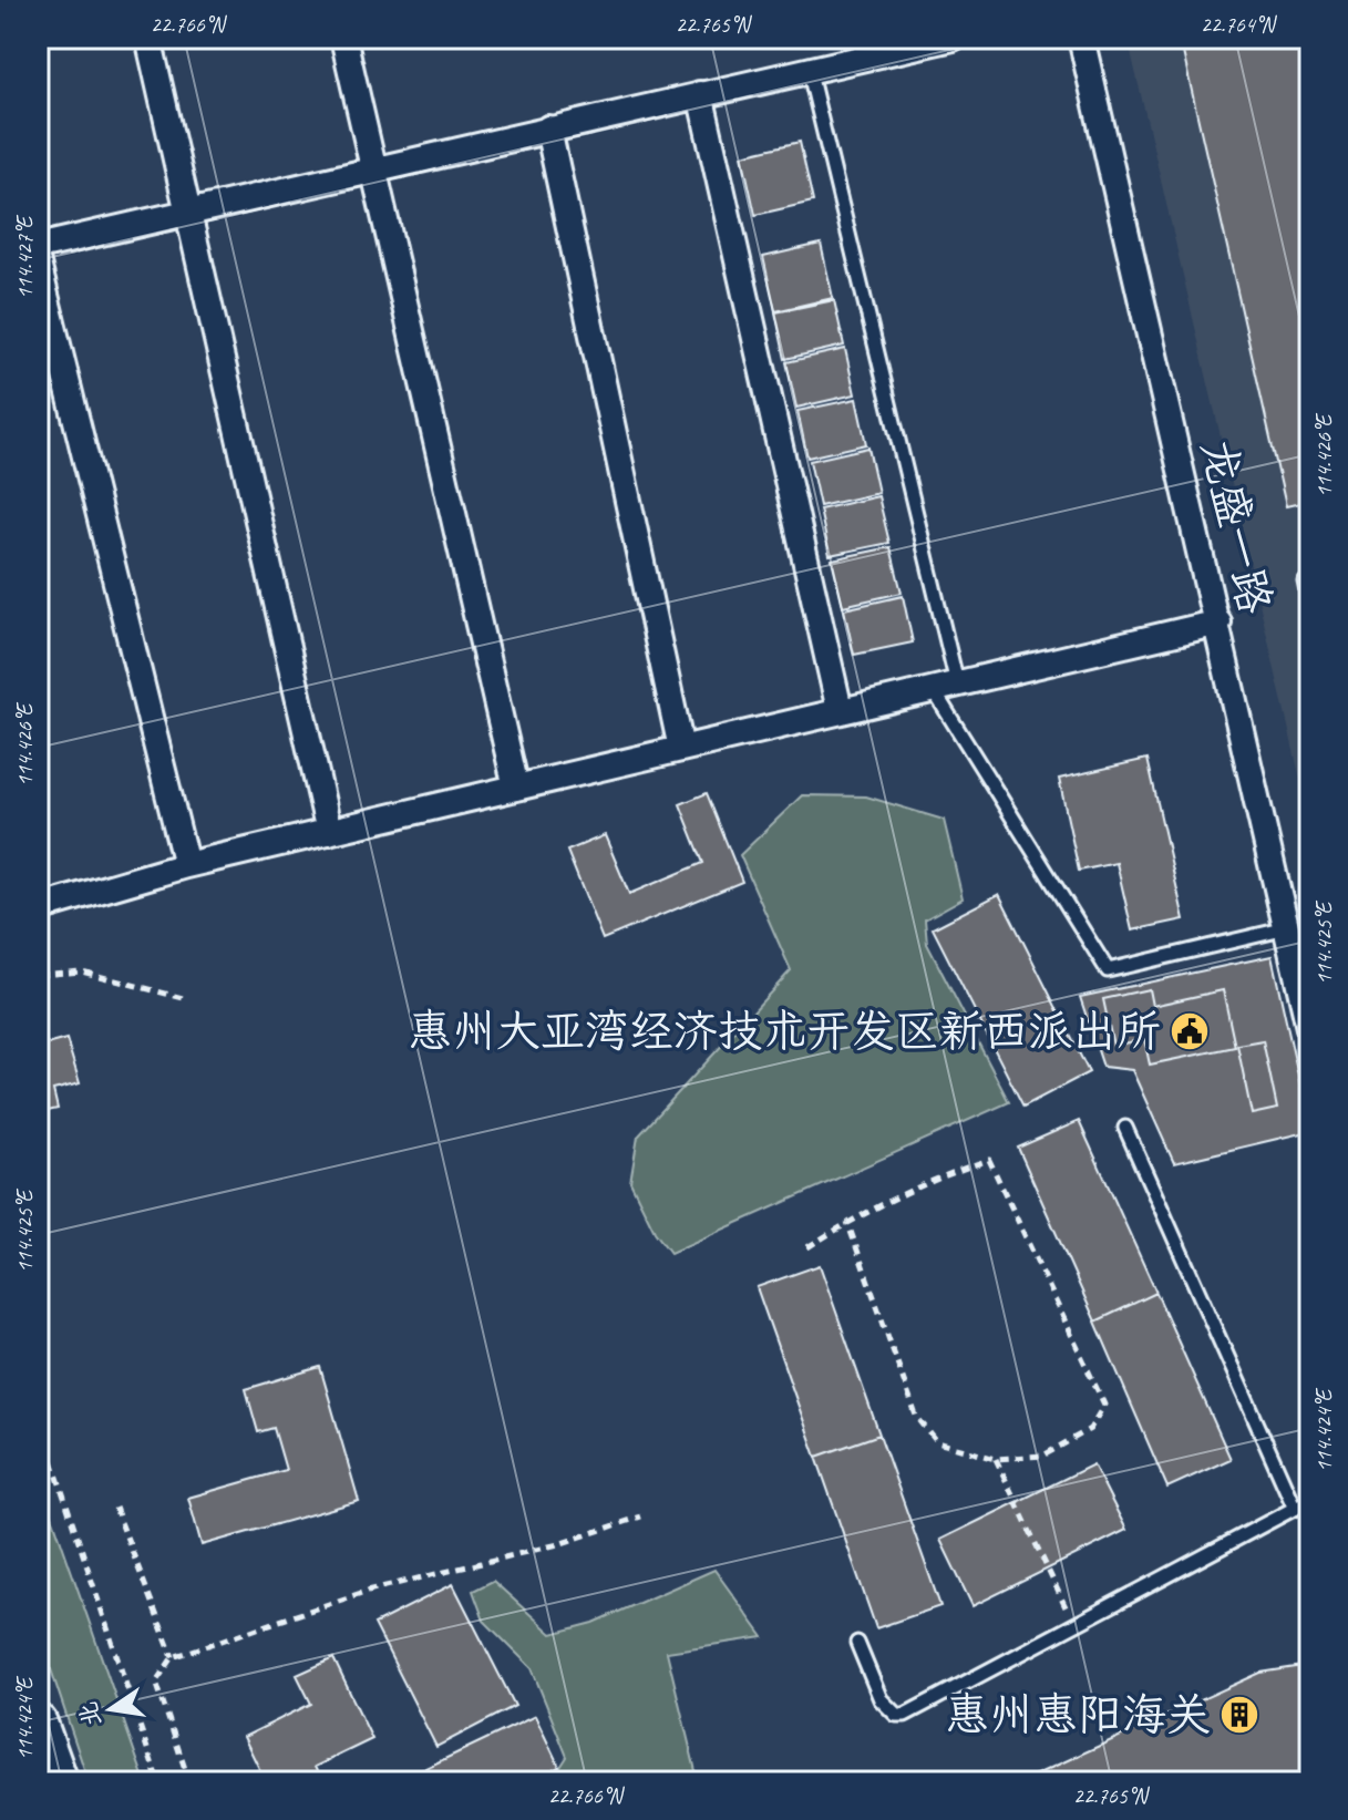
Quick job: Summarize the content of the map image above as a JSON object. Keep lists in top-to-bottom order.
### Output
{
  "streets": {
    "street": ["龙盛一路"]
  },
  "places": {
    "public building": ["惠州大亚湾经济技术开发区新西派出所"],
    "building": ["惠州惠阳海关"]
  },
  "north": "left",
  "coordinates": [
    "22.766°N",
    "22.765°N",
    "22.764°N",
    "114.427°E",
    "114.426°E",
    "114.425°E",
    "114.424°E"
  ]
}
